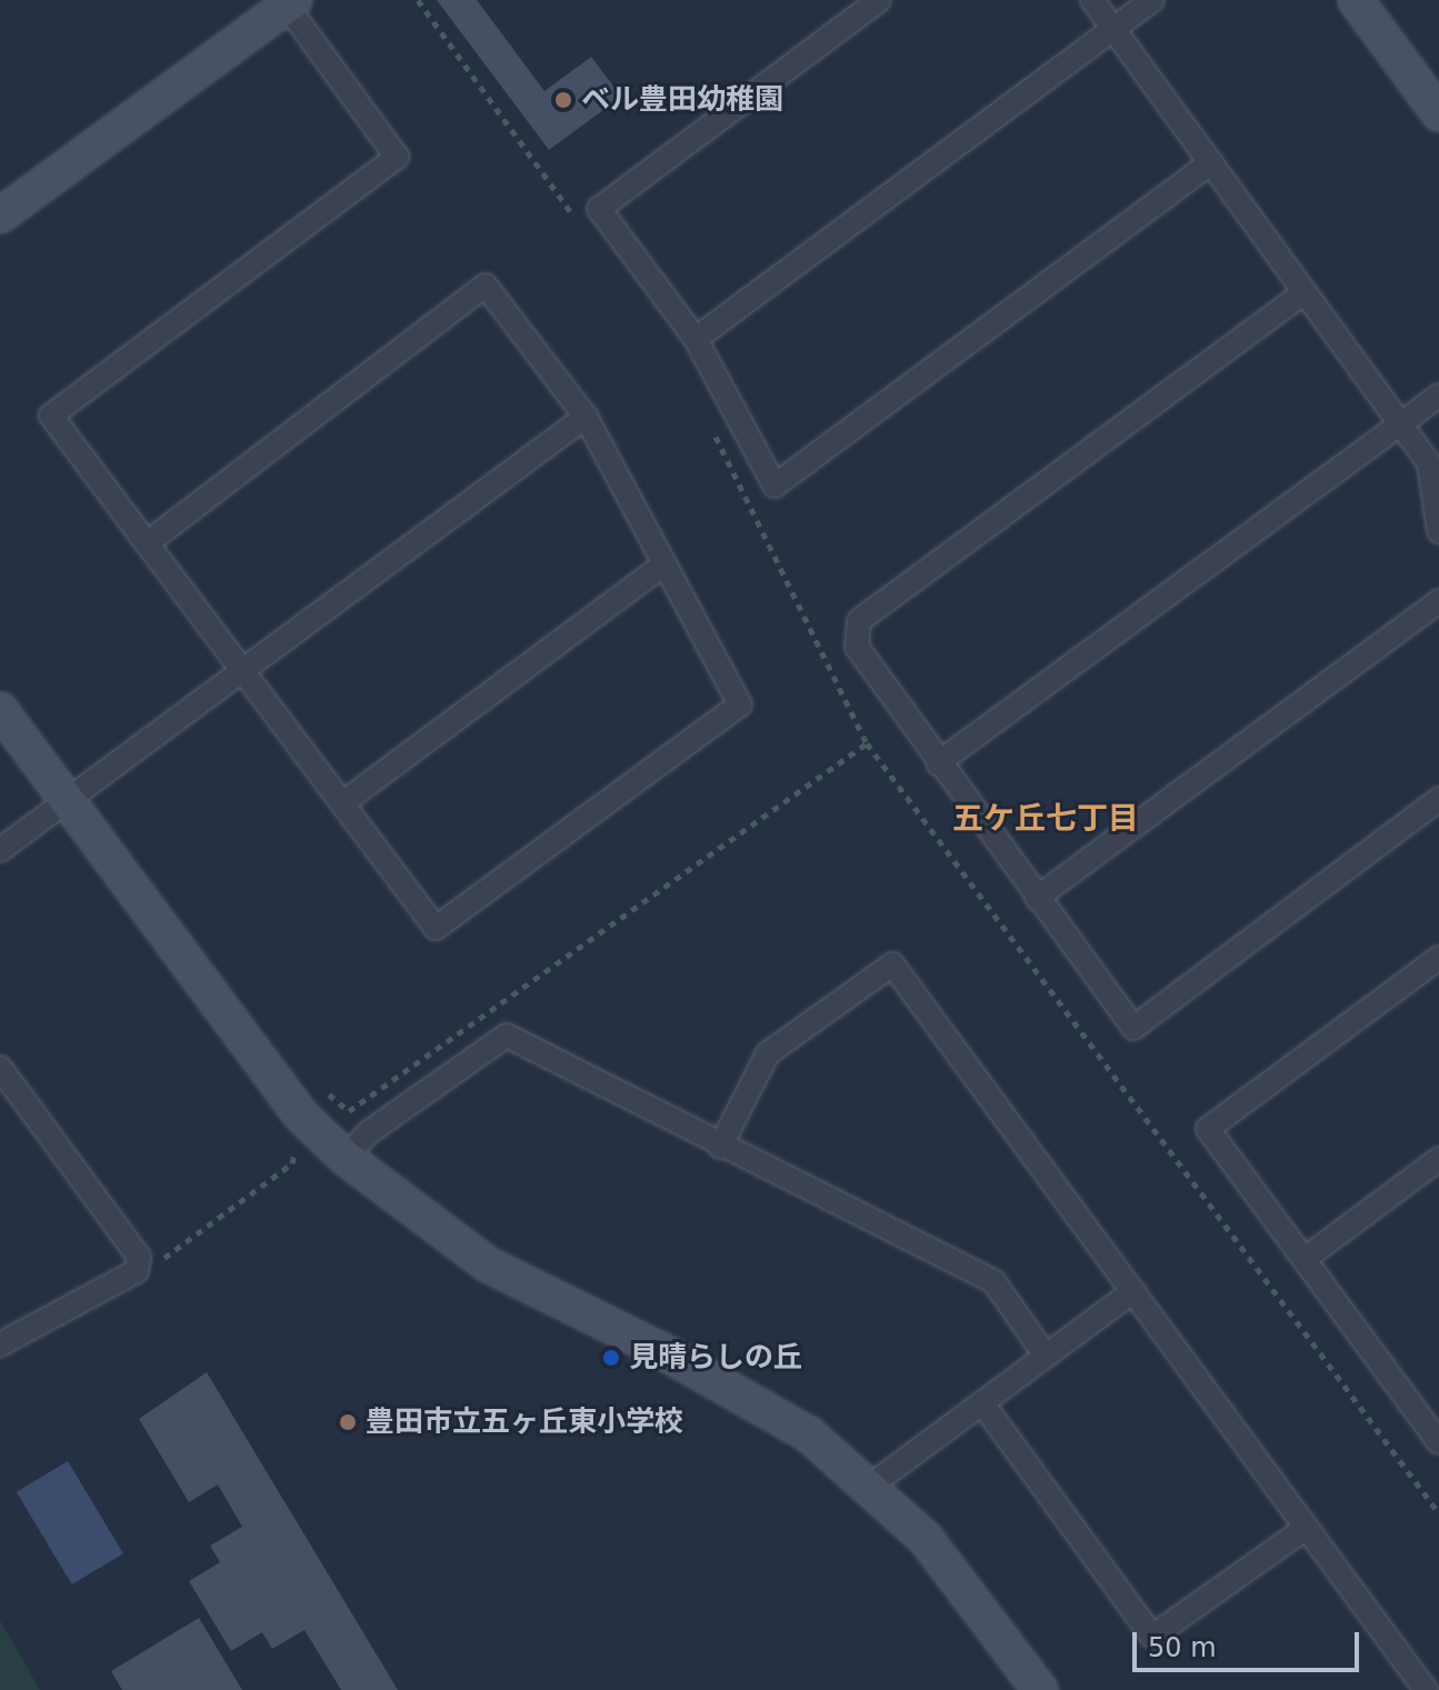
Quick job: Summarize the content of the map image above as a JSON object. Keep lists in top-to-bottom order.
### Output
{
  "districts": ["五ケ丘七丁目"],
  "places": ["ベル豊田幼稚園", "見晴らしの丘", "豊田市立五ヶ丘東小学校"],
  "scale_bar": "50 m"
}
